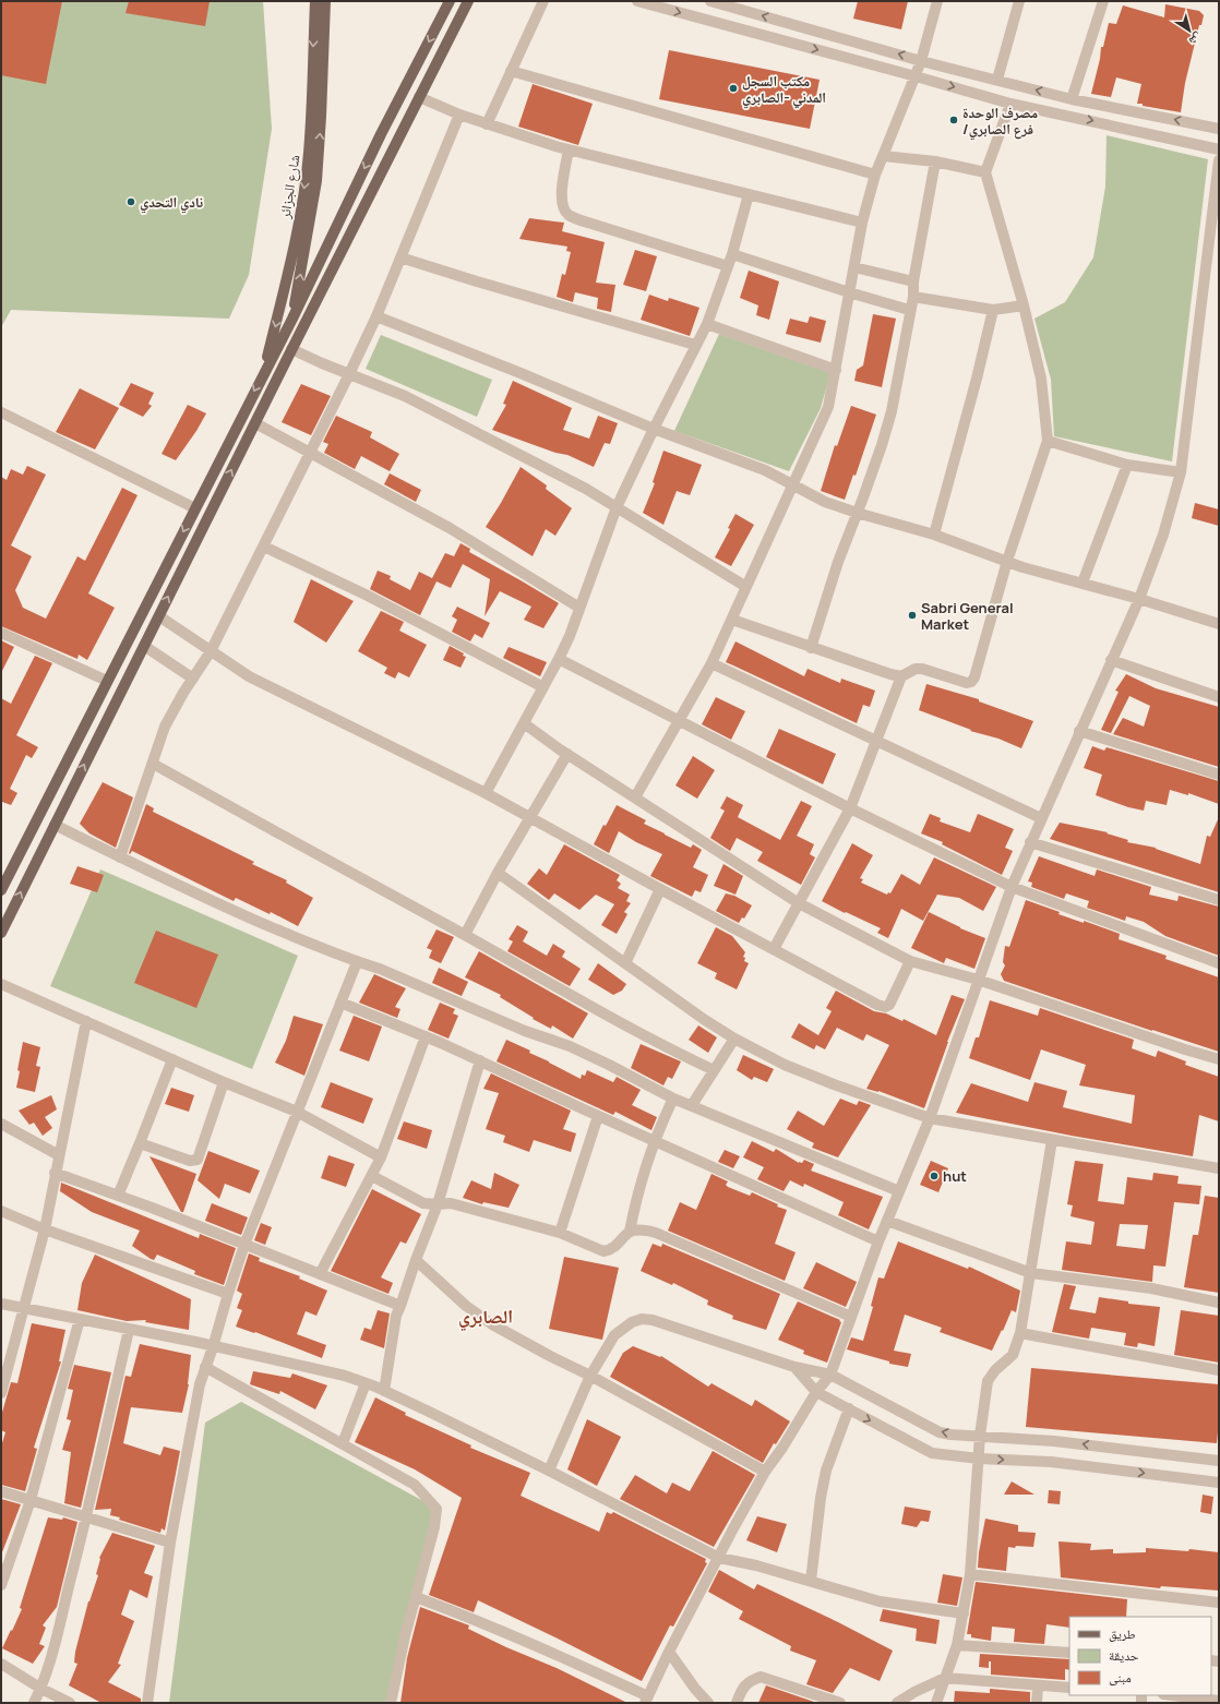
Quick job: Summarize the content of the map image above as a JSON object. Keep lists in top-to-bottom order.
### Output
{
  "streets": {
    "main road": ["شارع الجزائر"]
  },
  "districts": ["الصابري"],
  "places": [
    "مكتب السجل المدني -الصابري",
    "مصرف الوحدة /فرع الصابري",
    "نادي التحدي",
    "Sabri General Market",
    "hut"
  ],
  "legend": ["طريق", "حديقة", "مبنى"],
  "north": "bottom right"
}
